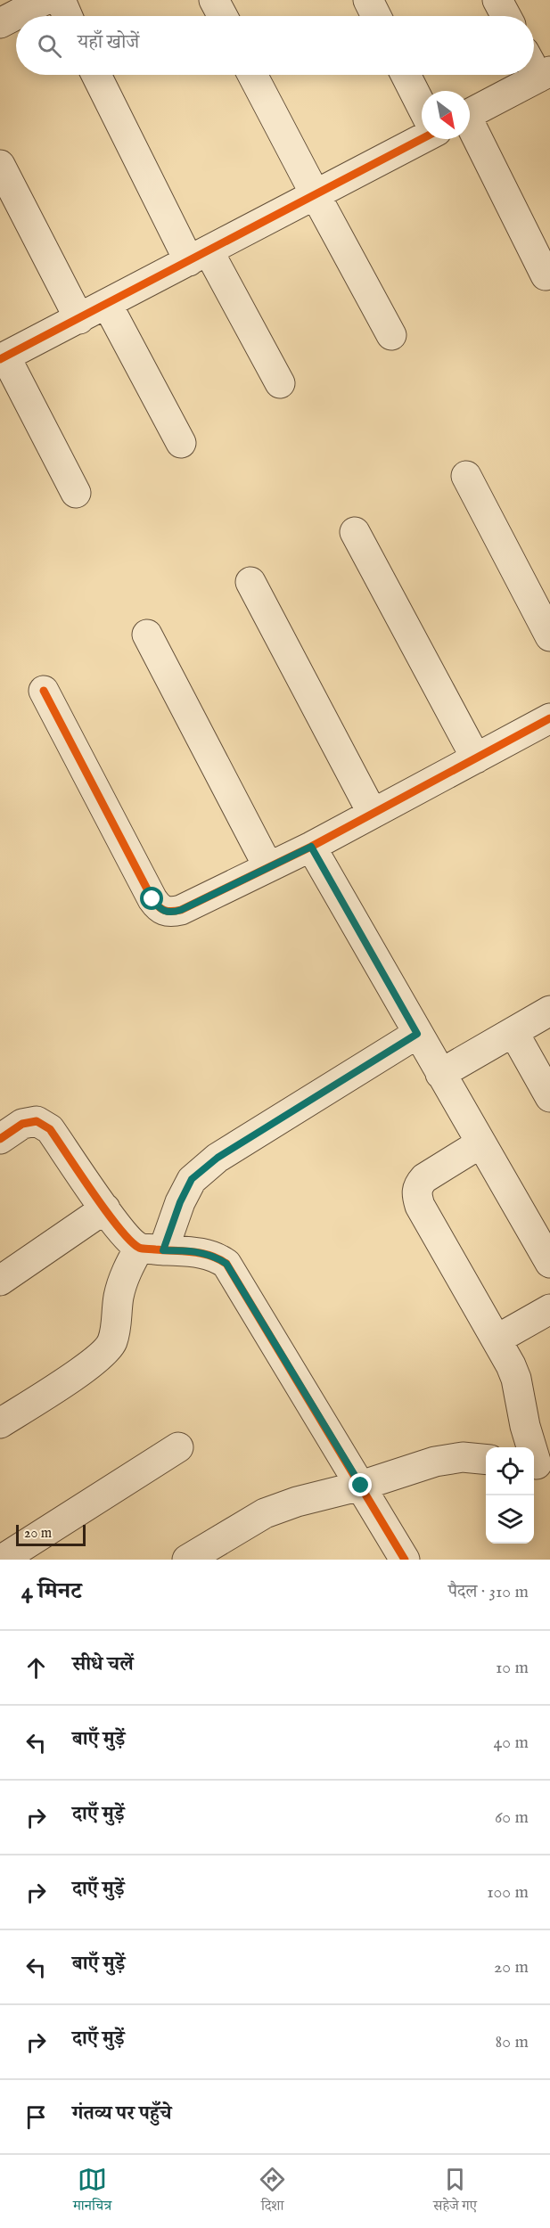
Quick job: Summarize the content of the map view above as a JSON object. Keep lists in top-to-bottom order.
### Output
{
  "scale_bar": "20 m",
  "north": "bottom right",
  "page": {
    "search": "यहाँ खोजें",
    "scale": "20 m",
    "heading": ["4 मिनट", "पैदल · 310 m"],
    "list": [
      ["सीधे चलें", "10 m"],
      ["बाएँ मुड़ें", "40 m"],
      ["दाएँ मुड़ें", "60 m"],
      ["दाएँ मुड़ें", "100 m"],
      ["बाएँ मुड़ें", "20 m"],
      ["दाएँ मुड़ें", "80 m"],
      "गंतव्य पर पहुँचे"
    ],
    "nav": ["मानचित्र", "दिशा", "सहेजे गए"]
  }
}
